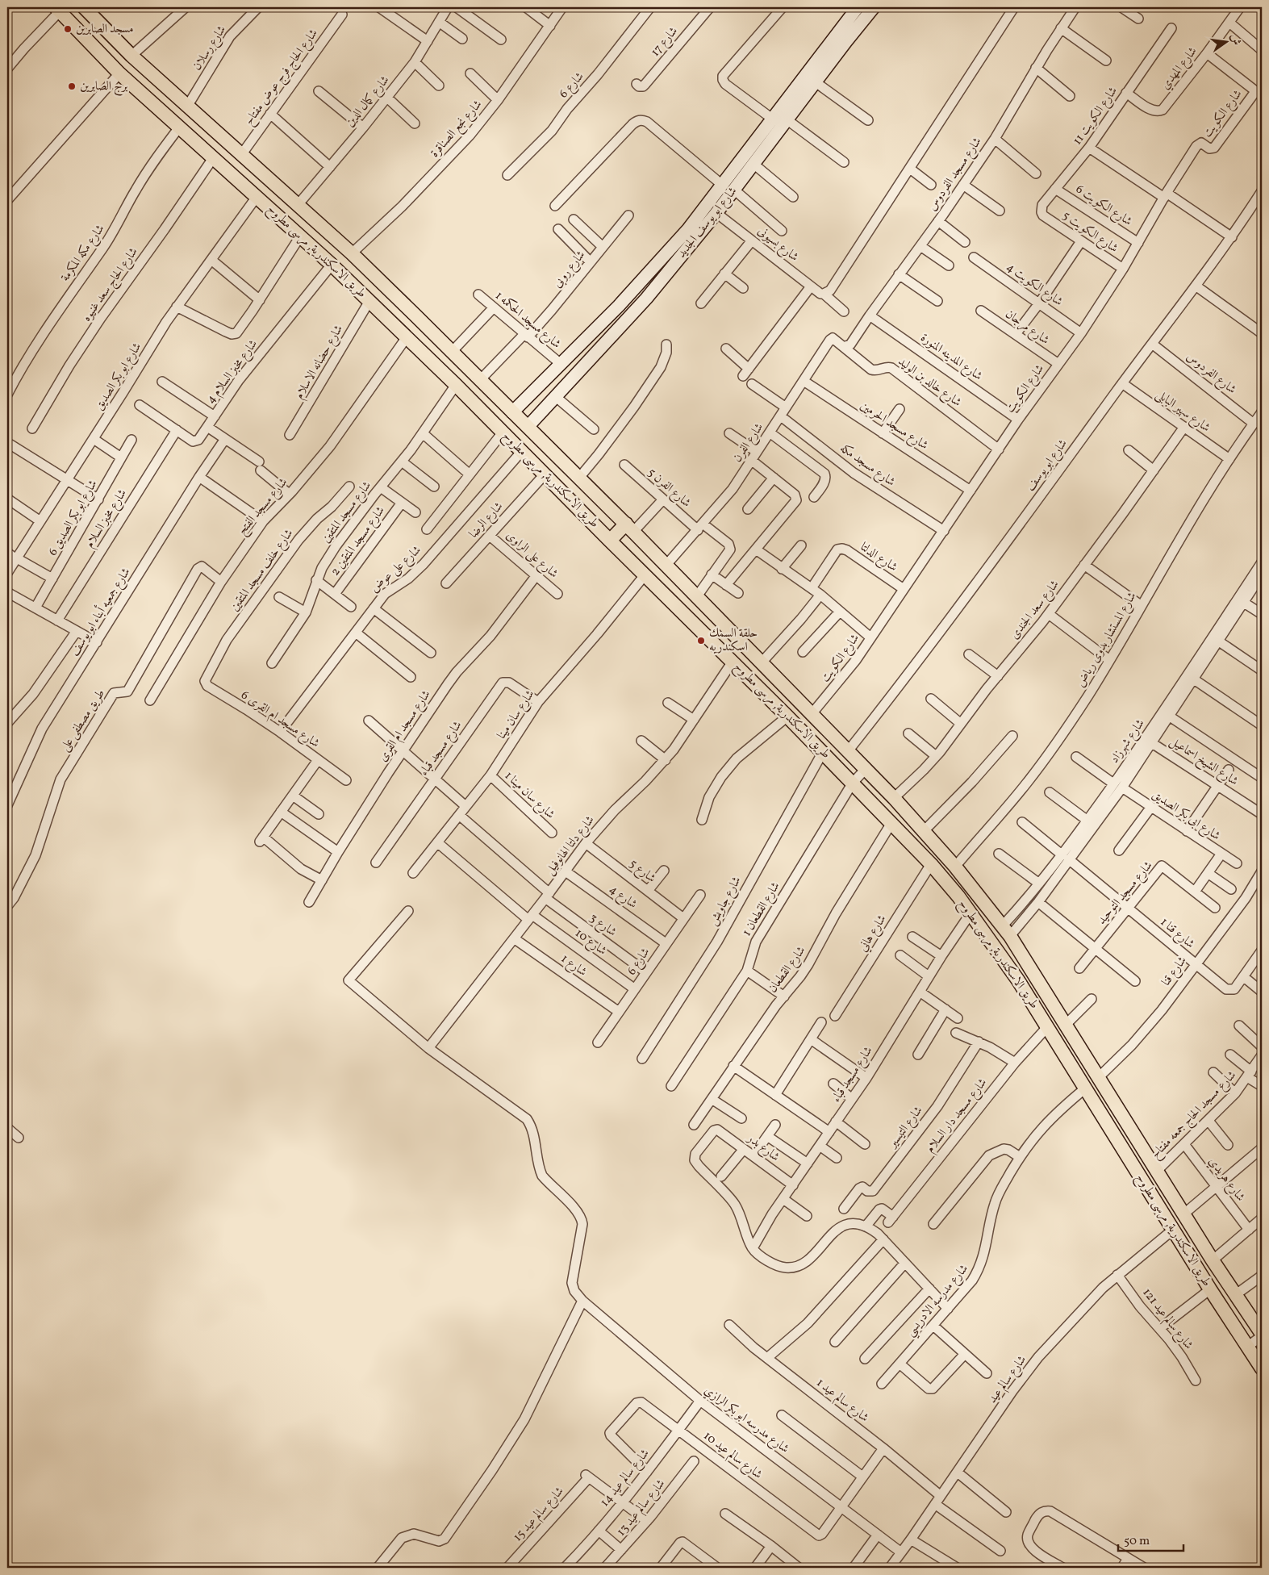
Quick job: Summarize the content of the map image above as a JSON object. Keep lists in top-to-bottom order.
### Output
{
  "streets": {
    "main road": ["طريق الاسكندرية, مرسى مطروح"],
    "street": [
      "شارع 17",
      "شارع رسلان",
      "شارع المهدي",
      "شارع الحاج فرج عوض مفتاح",
      "شارع 6",
      "شارع كمال الدين",
      "شارع الكويت",
      "شارع الكويت 11",
      "شارع نجع الصناقرة",
      "شارع مسجد الفردوس",
      "شارع الكويت 6",
      "شارع ابو يوسف الجديد",
      "شارع الكويت 5",
      "شارع بسيونى",
      "شارع مكه المكرمة",
      "شارع روبى",
      "شارع الحاج سعد غنيوه",
      "شارع الكويت 4",
      "شارع مسجد الحكمه 1",
      "شارع مرجان",
      "شارع المدينه المنورة",
      "شارع حضانه الاسلام",
      "شارع مخبز السلام 4",
      "شارع الفردوس",
      "شارع ابو بكر الصديق",
      "شارع خالد بن الوليد",
      "شارع سهير البابلى",
      "شارع مسجد الحرمين",
      "شارع الفرن",
      "شارع مسجد مكه",
      "شارع ابو يوسف",
      "شارع الفرن 5",
      "شارع مسجد الفتح",
      "شارع مسجد المتقين",
      "شارع ابو بكر الصديق 6",
      "شارع مخبز السلام",
      "شارع الرضا",
      "شارع مسجد المتقين 2",
      "شارع على الراوى",
      "شارع الدلتا",
      "شارع على عوض",
      "شارع خلف مسجد المتقين",
      "شارع سعد الجندى",
      "شارع جمعيه أبناء ابو يوسف",
      "شارع المستشار بدوى رياض",
      "شارع سان مينا",
      "شارع مسجد ام القرى 6",
      "طريق مصطفى على",
      "شارع مسجد ام القرى",
      "شارع شهرزاد",
      "شارع مسجد قباء",
      "شارع الشيخ اسماعيل",
      "شارع سان مينا 1",
      "شارع ابى بكر الصديق",
      "شارع دلتا الهانوفيل",
      "شارع 5",
      "شارع مسجد التوحيد",
      "شارع 4",
      "شارع جاويش",
      "شارع القطعان 1",
      "شارع 3",
      "شارع هاني",
      "شارع قنا 1",
      "شارع 10",
      "شارع 1",
      "شارع القطعان",
      "شارع قنا",
      "شارع مسجد الحاج جمعه مفتاح",
      "شارع مسجد دار السلام",
      "شارع التيسير",
      "شارع بدر",
      "شارع هريدي",
      "شارع مدرسه الادريسي",
      "شارع سالم عيد 121",
      "شارع سالم عيد",
      "شارع سالم عيد 1",
      "شارع مدرسه ابو بكر الرازي",
      "شارع سالم عيد 10",
      "شارع سالم عيد 14",
      "شارع سالم عيد 13",
      "شارع سالم عيد 15"
    ]
  },
  "crossings": [
    ["شارع رسلان", "طريق الاسكندرية, مرسى مطروح"],
    ["شارع المهدي", "شارع الكويت"],
    ["شارع المهدي", "شارع الكويت 11"],
    ["شارع الحاج فرج عوض مفتاح", "طريق الاسكندرية, مرسى مطروح"],
    ["شارع 6", "شارع 5"],
    ["شارع 6", "شارع 4"],
    ["شارع 6", "شارع 3"],
    ["شارع 6", "شارع 10"],
    ["شارع 6", "شارع 1"],
    ["شارع كمال الدين", "طريق الاسكندرية, مرسى مطروح"],
    ["شارع الكويت", "شارع الكويت 6"],
    ["شارع الكويت", "شارع الكويت 5"],
    ["شارع الكويت", "طريق الاسكندرية, مرسى مطروح"],
    ["شارع الكويت", "شارع الكويت 4"],
    ["شارع الكويت", "شارع مرجان"],
    ["شارع الكويت", "شارع المدينه المنورة"],
    ["شارع الكويت", "شارع خالد بن الوليد"],
    ["شارع الكويت", "شارع مسجد الحرمين"],
    ["شارع الكويت", "شارع مسجد مكه"],
    ["شارع الكويت", "شارع الدلتا"],
    ["شارع الكويت 11", "شارع الكويت 6"],
    ["شارع الكويت 11", "شارع الكويت 5"],
    ["شارع نجع الصناقرة", "طريق الاسكندرية, مرسى مطروح"],
    ["شارع مسجد الفردوس", "شارع المدينه المنورة"],
    ["شارع مسجد الفردوس", "شارع خالد بن الوليد"],
    ["شارع مسجد الفردوس", "شارع الفرن"],
    ["شارع ابو يوسف الجديد", "شارع بسيونى"],
    ["شارع ابو يوسف الجديد", "طريق الاسكندرية, مرسى مطروح"],
    ["شارع ابو يوسف الجديد", "شارع مسجد الحكمه 1"],
    ["طريق الاسكندرية, مرسى مطروح", "شارع مكه المكرمة"],
    ["طريق الاسكندرية, مرسى مطروح", "شارع روبى"],
    ["طريق الاسكندرية, مرسى مطروح", "شارع الحاج سعد غنيوه"],
    ["طريق الاسكندرية, مرسى مطروح", "شارع حضانه الاسلام"],
    ["طريق الاسكندرية, مرسى مطروح", "شارع مخبز السلام 4"],
    ["طريق الاسكندرية, مرسى مطروح", "شارع ابو بكر الصديق"],
    ["طريق الاسكندرية, مرسى مطروح", "شارع الفرن"],
    ["طريق الاسكندرية, مرسى مطروح", "شارع ابو يوسف"],
    ["طريق الاسكندرية, مرسى مطروح", "شارع مسجد الفتح"],
    ["طريق الاسكندرية, مرسى مطروح", "شارع مسجد المتقين"],
    ["طريق الاسكندرية, مرسى مطروح", "شارع الرضا"],
    ["طريق الاسكندرية, مرسى مطروح", "شارع على عوض"],
    ["طريق الاسكندرية, مرسى مطروح", "شارع سعد الجندى"],
    ["طريق الاسكندرية, مرسى مطروح", "شارع المستشار بدوى رياض"],
    ["طريق الاسكندرية, مرسى مطروح", "شارع سان مينا"],
    ["طريق الاسكندرية, مرسى مطروح", "شارع شهرزاد"],
    ["طريق الاسكندرية, مرسى مطروح", "شارع مسجد قباء"],
    ["طريق الاسكندرية, مرسى مطروح", "شارع دلتا الهانوفيل"],
    ["طريق الاسكندرية, مرسى مطروح", "شارع جاويش"],
    ["طريق الاسكندرية, مرسى مطروح", "شارع القطعان 1"],
    ["طريق الاسكندرية, مرسى مطروح", "شارع هاني"],
    ["طريق الاسكندرية, مرسى مطروح", "شارع القطعان"],
    ["طريق الاسكندرية, مرسى مطروح", "شارع قنا"],
    ["طريق الاسكندرية, مرسى مطروح", "شارع مسجد الحاج جمعه مفتاح"],
    ["طريق الاسكندرية, مرسى مطروح", "شارع مسجد دار السلام"],
    ["طريق الاسكندرية, مرسى مطروح", "شارع مدرسه الادريسي"],
    ["طريق الاسكندرية, مرسى مطروح", "شارع سالم عيد"],
    ["شارع روبى", "شارع مسجد الحكمه 1"],
    ["شارع مخبز السلام 4", "شارع مخبز السلام"],
    ["شارع الفردوس", "شارع ابو يوسف"],
    ["شارع الفردوس", "شارع المستشار بدوى رياض"],
    ["شارع خالد بن الوليد", "شارع الفرن"],
    ["شارع سهير البابلى", "شارع ابو يوسف"],
    ["شارع سهير البابلى", "شارع سعد الجندى"],
    ["شارع سهير البابلى", "شارع المستشار بدوى رياض"],
    ["شارع مسجد الحرمين", "شارع الفرن"],
    ["شارع الفرن", "شارع مسجد مكه"],
    ["شارع الفرن", "شارع الفرن 5"],
    ["شارع مسجد الفتح", "طريق مصطفى على"],
    ["شارع الرضا", "شارع على الراوى"],
    ["شارع على الراوى", "شارع مسجد ام القرى"],
    ["شارع على عوض", "شارع مسجد ام القرى 6"],
    ["شارع خلف مسجد المتقين", "شارع مسجد ام القرى 6"],
    ["شارع سان مينا", "شارع مسجد قباء"],
    ["شارع سان مينا", "شارع سان مينا 1"],
    ["شارع سان مينا", "شارع 3"],
    ["شارع شهرزاد", "شارع الشيخ اسماعيل"],
    ["شارع شهرزاد", "شارع ابى بكر الصديق"],
    ["شارع شهرزاد", "شارع قنا 1"],
    ["شارع مسجد قباء", "شارع بدر"],
    ["شارع دلتا الهانوفيل", "شارع 5"],
    ["شارع دلتا الهانوفيل", "شارع 4"],
    ["شارع دلتا الهانوفيل", "شارع 3"],
    ["شارع دلتا الهانوفيل", "شارع 10"],
    ["شارع دلتا الهانوفيل", "شارع 1"],
    ["شارع دلتا الهانوفيل", "شارع مدرسه ابو بكر الرازي"],
    ["شارع مسجد التوحيد", "شارع قنا 1"],
    ["شارع قنا 1", "شارع قنا"],
    ["شارع مسجد الحاج جمعه مفتاح", "شارع هريدي"],
    ["شارع سالم عيد 121", "شارع سالم عيد"],
    ["شارع سالم عيد", "شارع سالم عيد 1"],
    ["شارع سالم عيد", "شارع مدرسه ابو بكر الرازي"],
    ["شارع مدرسه ابو بكر الرازي", "شارع سالم عيد 10"],
    ["شارع مدرسه ابو بكر الرازي", "شارع سالم عيد 14"],
    ["شارع سالم عيد 10", "شارع سالم عيد 14"],
    ["شارع سالم عيد 14", "شارع سالم عيد 15"]
  ],
  "places": ["مسجد الصابرين", "برج الصابرين", "حلقة السمك اسكندريه"],
  "scale_bar": "50 m",
  "north": "right"
}
